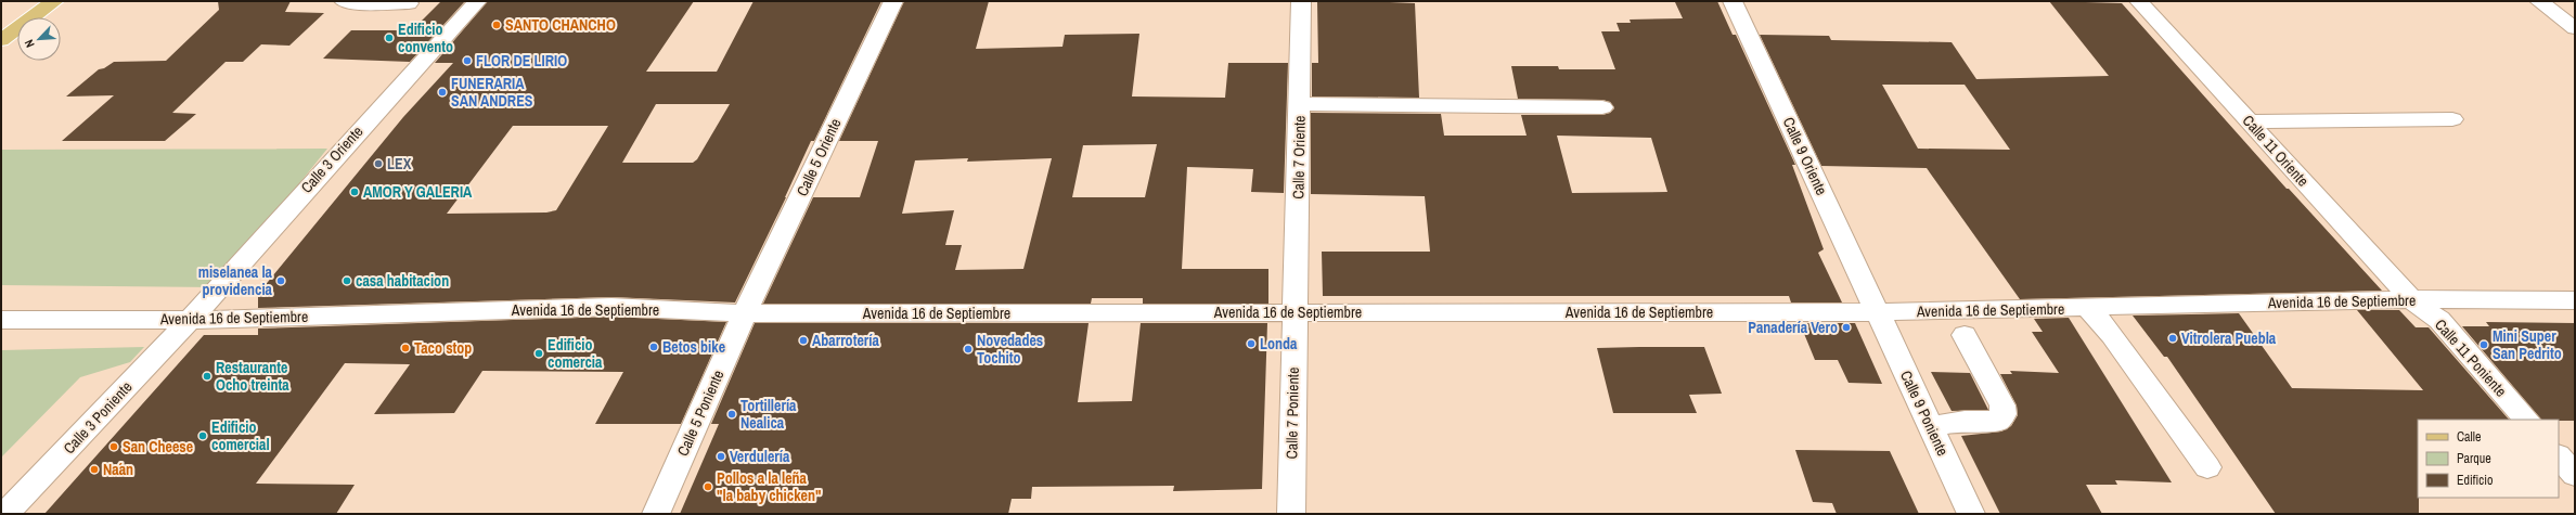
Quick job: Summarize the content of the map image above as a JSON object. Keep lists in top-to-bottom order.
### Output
{
  "streets": {
    "street": [
      "Calle 11 Oriente",
      "Calle 9 Oriente",
      "Calle 5 Oriente",
      "Calle 7 Oriente",
      "Calle 3 Oriente",
      "Avenida 16 de Septiembre",
      "Calle 11 Poniente",
      "Calle 5 Poniente",
      "Calle 7 Poniente",
      "Calle 9 Poniente",
      "Calle 3 Poniente"
    ]
  },
  "crossings": [
    ["Calle 11 Oriente", "Avenida 16 de Septiembre"],
    ["Calle 11 Oriente", "Calle 11 Poniente"],
    ["Calle 9 Oriente", "Avenida 16 de Septiembre"],
    ["Calle 9 Oriente", "Calle 9 Poniente"],
    ["Calle 5 Oriente", "Avenida 16 de Septiembre"],
    ["Calle 5 Oriente", "Calle 5 Poniente"],
    ["Calle 7 Oriente", "Avenida 16 de Septiembre"],
    ["Calle 7 Oriente", "Calle 7 Poniente"],
    ["Calle 3 Oriente", "Avenida 16 de Septiembre"],
    ["Calle 3 Oriente", "Calle 3 Poniente"],
    ["Avenida 16 de Septiembre", "Calle 11 Poniente"],
    ["Avenida 16 de Septiembre", "Calle 5 Poniente"],
    ["Avenida 16 de Septiembre", "Calle 7 Poniente"],
    ["Avenida 16 de Septiembre", "Calle 9 Poniente"],
    ["Avenida 16 de Septiembre", "Calle 3 Poniente"]
  ],
  "places": [
    "SANTO CHANCHO",
    "Edificio convento",
    "FLOR DE LIRIO",
    "FUNERARIA SAN ANDRES",
    "LEX",
    "AMOR Y GALERIA",
    "miselanea la providencia",
    "casa habitacion",
    "Panadería Vero",
    "Vitrolera Puebla",
    "Abarrotería",
    "Londa",
    "Mini Super San Pedrito",
    "Betos bike",
    "Taco stop",
    "Novedades Tochito",
    "Edificio comercia",
    "Restaurante Ocho treinta",
    "Tortillería Nealica",
    "Edificio comercial",
    "San Cheese",
    "Verdulería",
    "Na´an",
    "Pollos a la leña \"la baby chicken\""
  ],
  "legend": ["Calle", "Parque", "Edificio"],
  "north": "bottom left"
}
